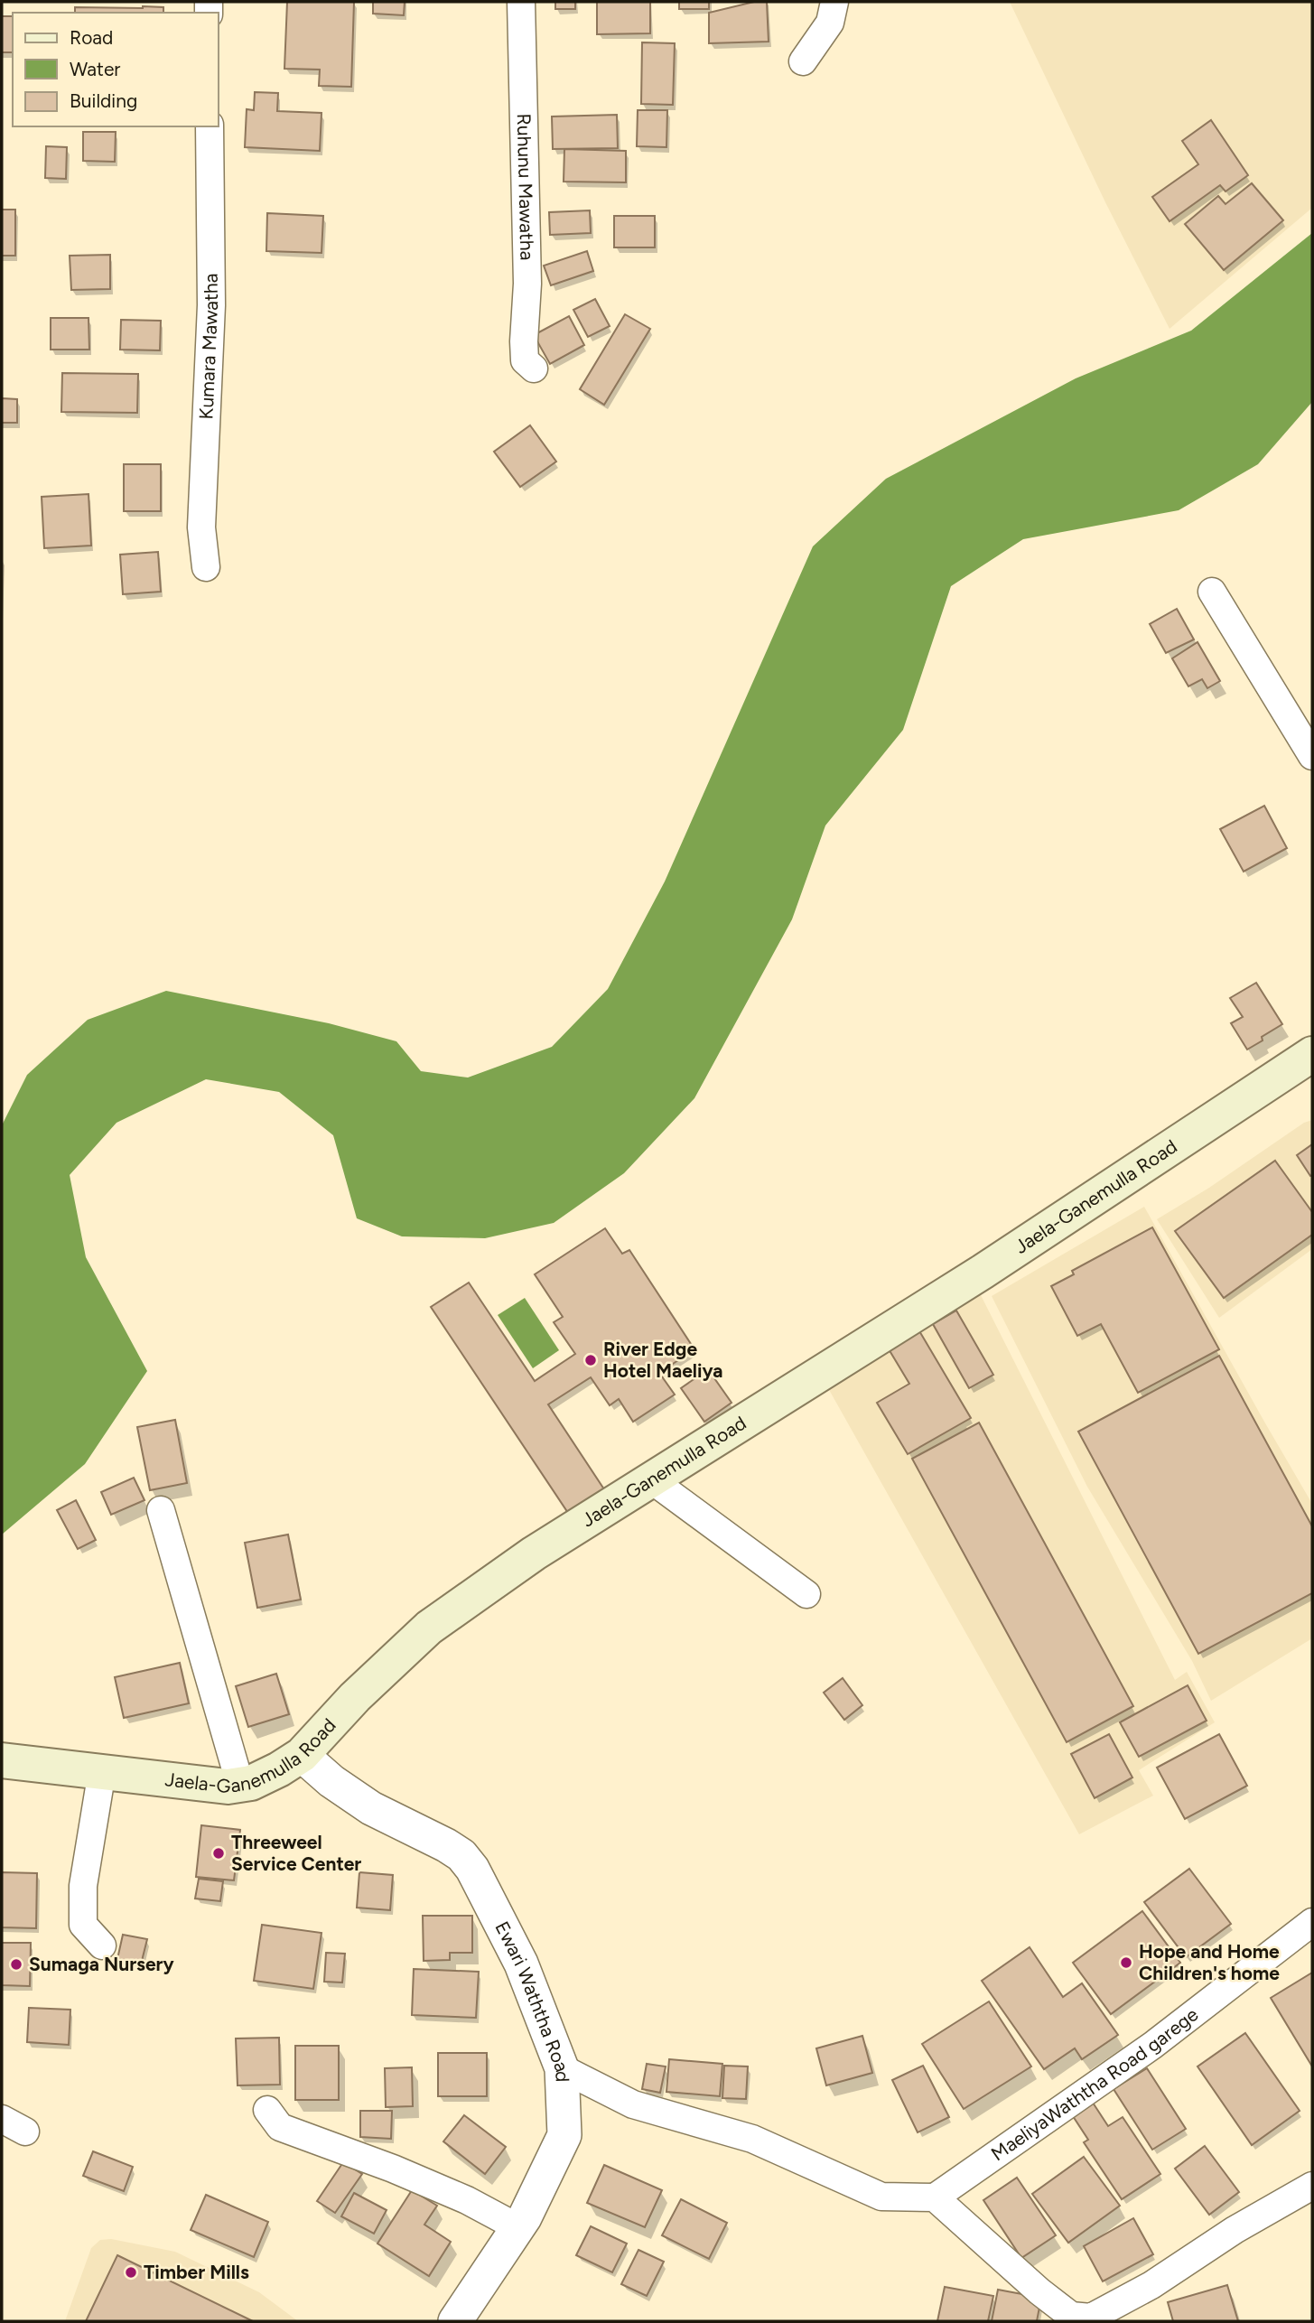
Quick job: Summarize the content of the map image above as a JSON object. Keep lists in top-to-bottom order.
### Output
{
  "streets": {
    "main road": ["Jaela-Ganemulla Road"],
    "street": [
      "Ruhunu Mawatha",
      "Kumara Mawatha",
      "Ewari Waththa Road",
      "MaeliyaWaththa Road garege"
    ]
  },
  "crossings": [
    ["Jaela-Ganemulla Road", "Ewari Waththa Road"]
  ],
  "places": [
    "River Edge Hotel Maeliya",
    "Threeweel Service Center",
    "Hope and Home Children's home",
    "Sumaga Nursery",
    "Timber Mills"
  ],
  "legend": ["Road", "Water", "Building"]
}
